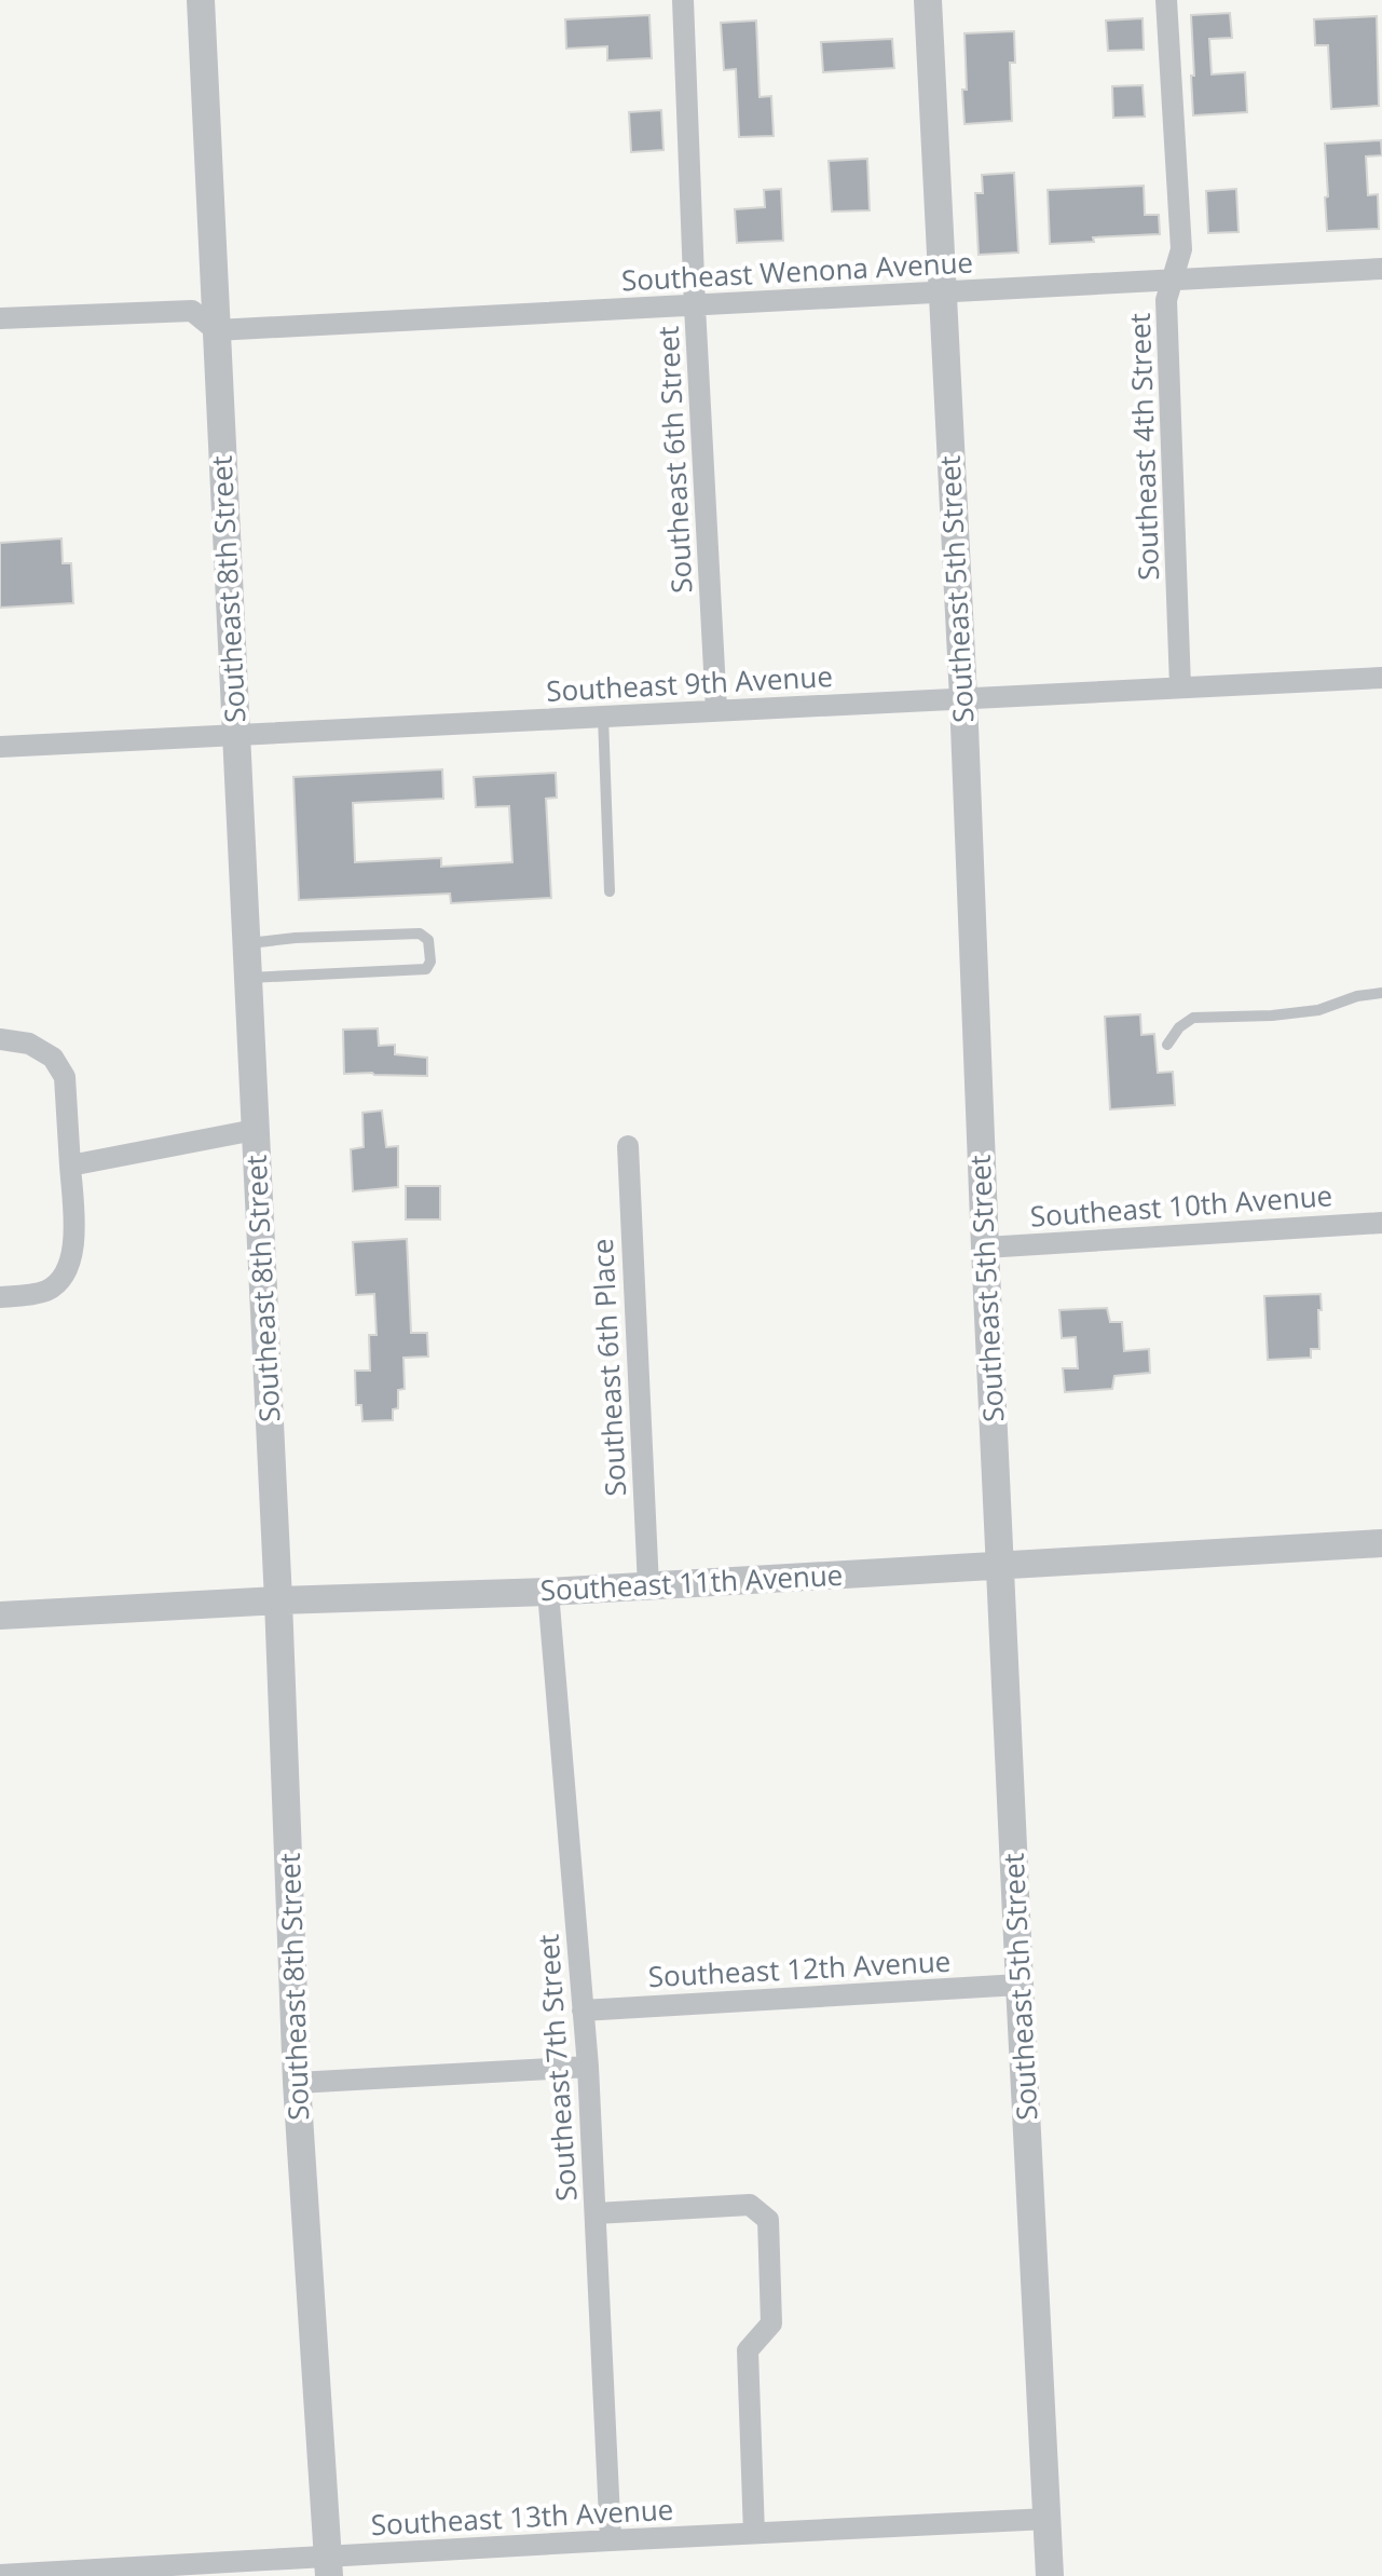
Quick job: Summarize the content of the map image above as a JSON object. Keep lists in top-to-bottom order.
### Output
{
  "streets": {
    "street": [
      "Southeast Wenona Avenue",
      "Southeast 4th Street",
      "Southeast 6th Street",
      "Southeast 8th Street",
      "Southeast 5th Street",
      "Southeast 9th Avenue",
      "Southeast 10th Avenue",
      "Southeast 6th Place",
      "Southeast 11th Avenue",
      "Southeast 12th Avenue",
      "Southeast 7th Street",
      "Southeast 13th Avenue"
    ]
  },
  "crossings": [
    ["Southeast Wenona Avenue", "Southeast 4th Street"],
    ["Southeast Wenona Avenue", "Southeast 6th Street"],
    ["Southeast Wenona Avenue", "Southeast 8th Street"],
    ["Southeast Wenona Avenue", "Southeast 5th Street"],
    ["Southeast 4th Street", "Southeast 9th Avenue"],
    ["Southeast 6th Street", "Southeast 9th Avenue"],
    ["Southeast 8th Street", "Southeast 9th Avenue"],
    ["Southeast 8th Street", "Southeast 11th Avenue"],
    ["Southeast 8th Street", "Southeast 13th Avenue"],
    ["Southeast 5th Street", "Southeast 9th Avenue"],
    ["Southeast 5th Street", "Southeast 10th Avenue"],
    ["Southeast 5th Street", "Southeast 11th Avenue"],
    ["Southeast 5th Street", "Southeast 12th Avenue"],
    ["Southeast 5th Street", "Southeast 13th Avenue"],
    ["Southeast 6th Place", "Southeast 11th Avenue"],
    ["Southeast 11th Avenue", "Southeast 7th Street"],
    ["Southeast 12th Avenue", "Southeast 7th Street"],
    ["Southeast 7th Street", "Southeast 13th Avenue"]
  ]
}
